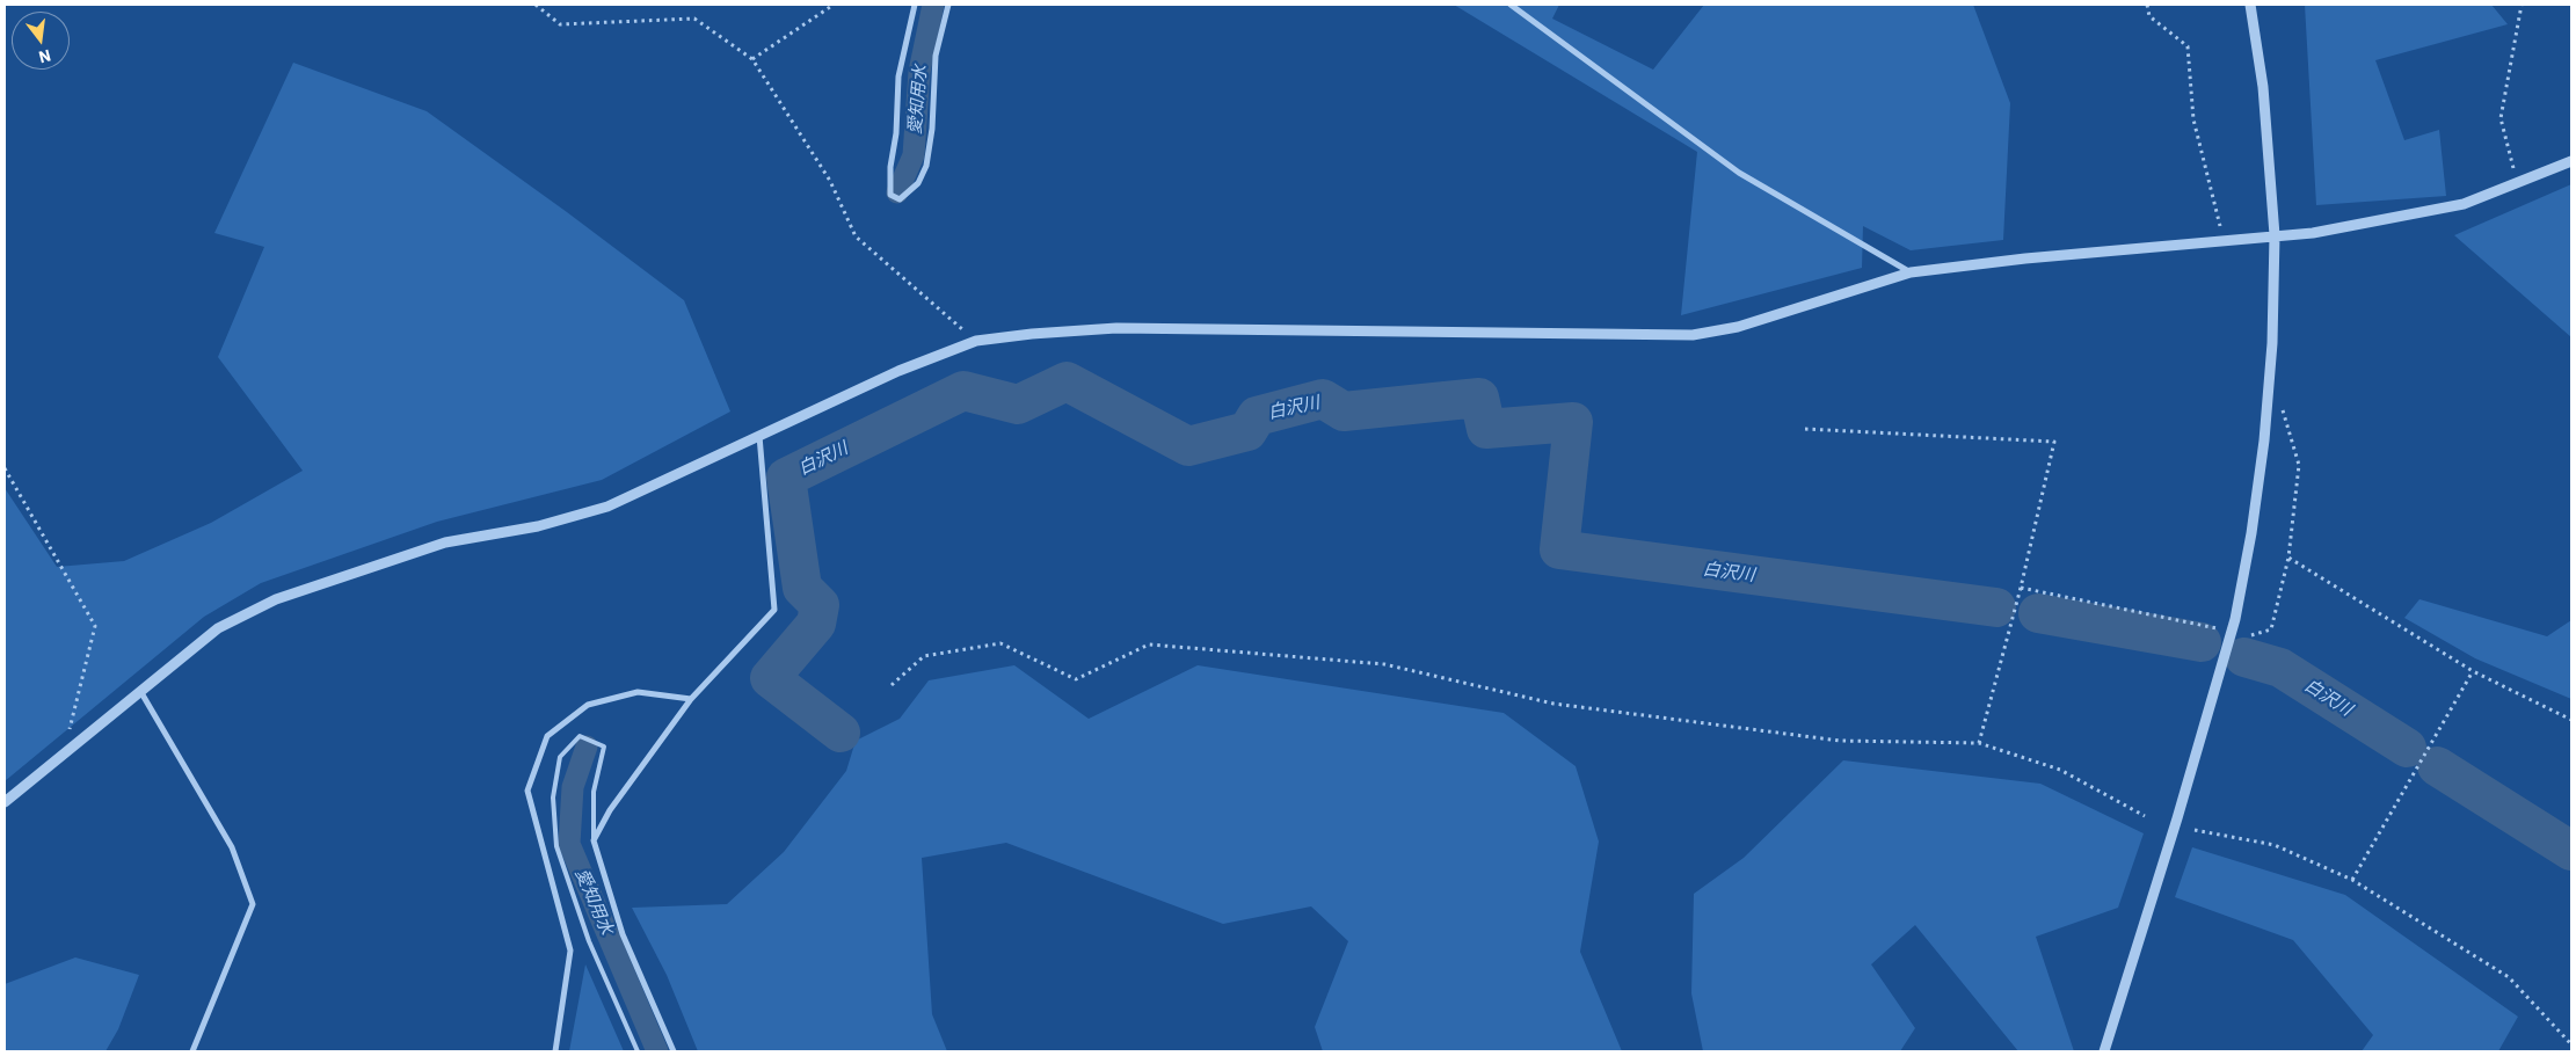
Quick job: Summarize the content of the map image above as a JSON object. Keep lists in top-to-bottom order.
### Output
{
  "water": ["愛知用水", "白沢川"],
  "north": "bottom"
}
